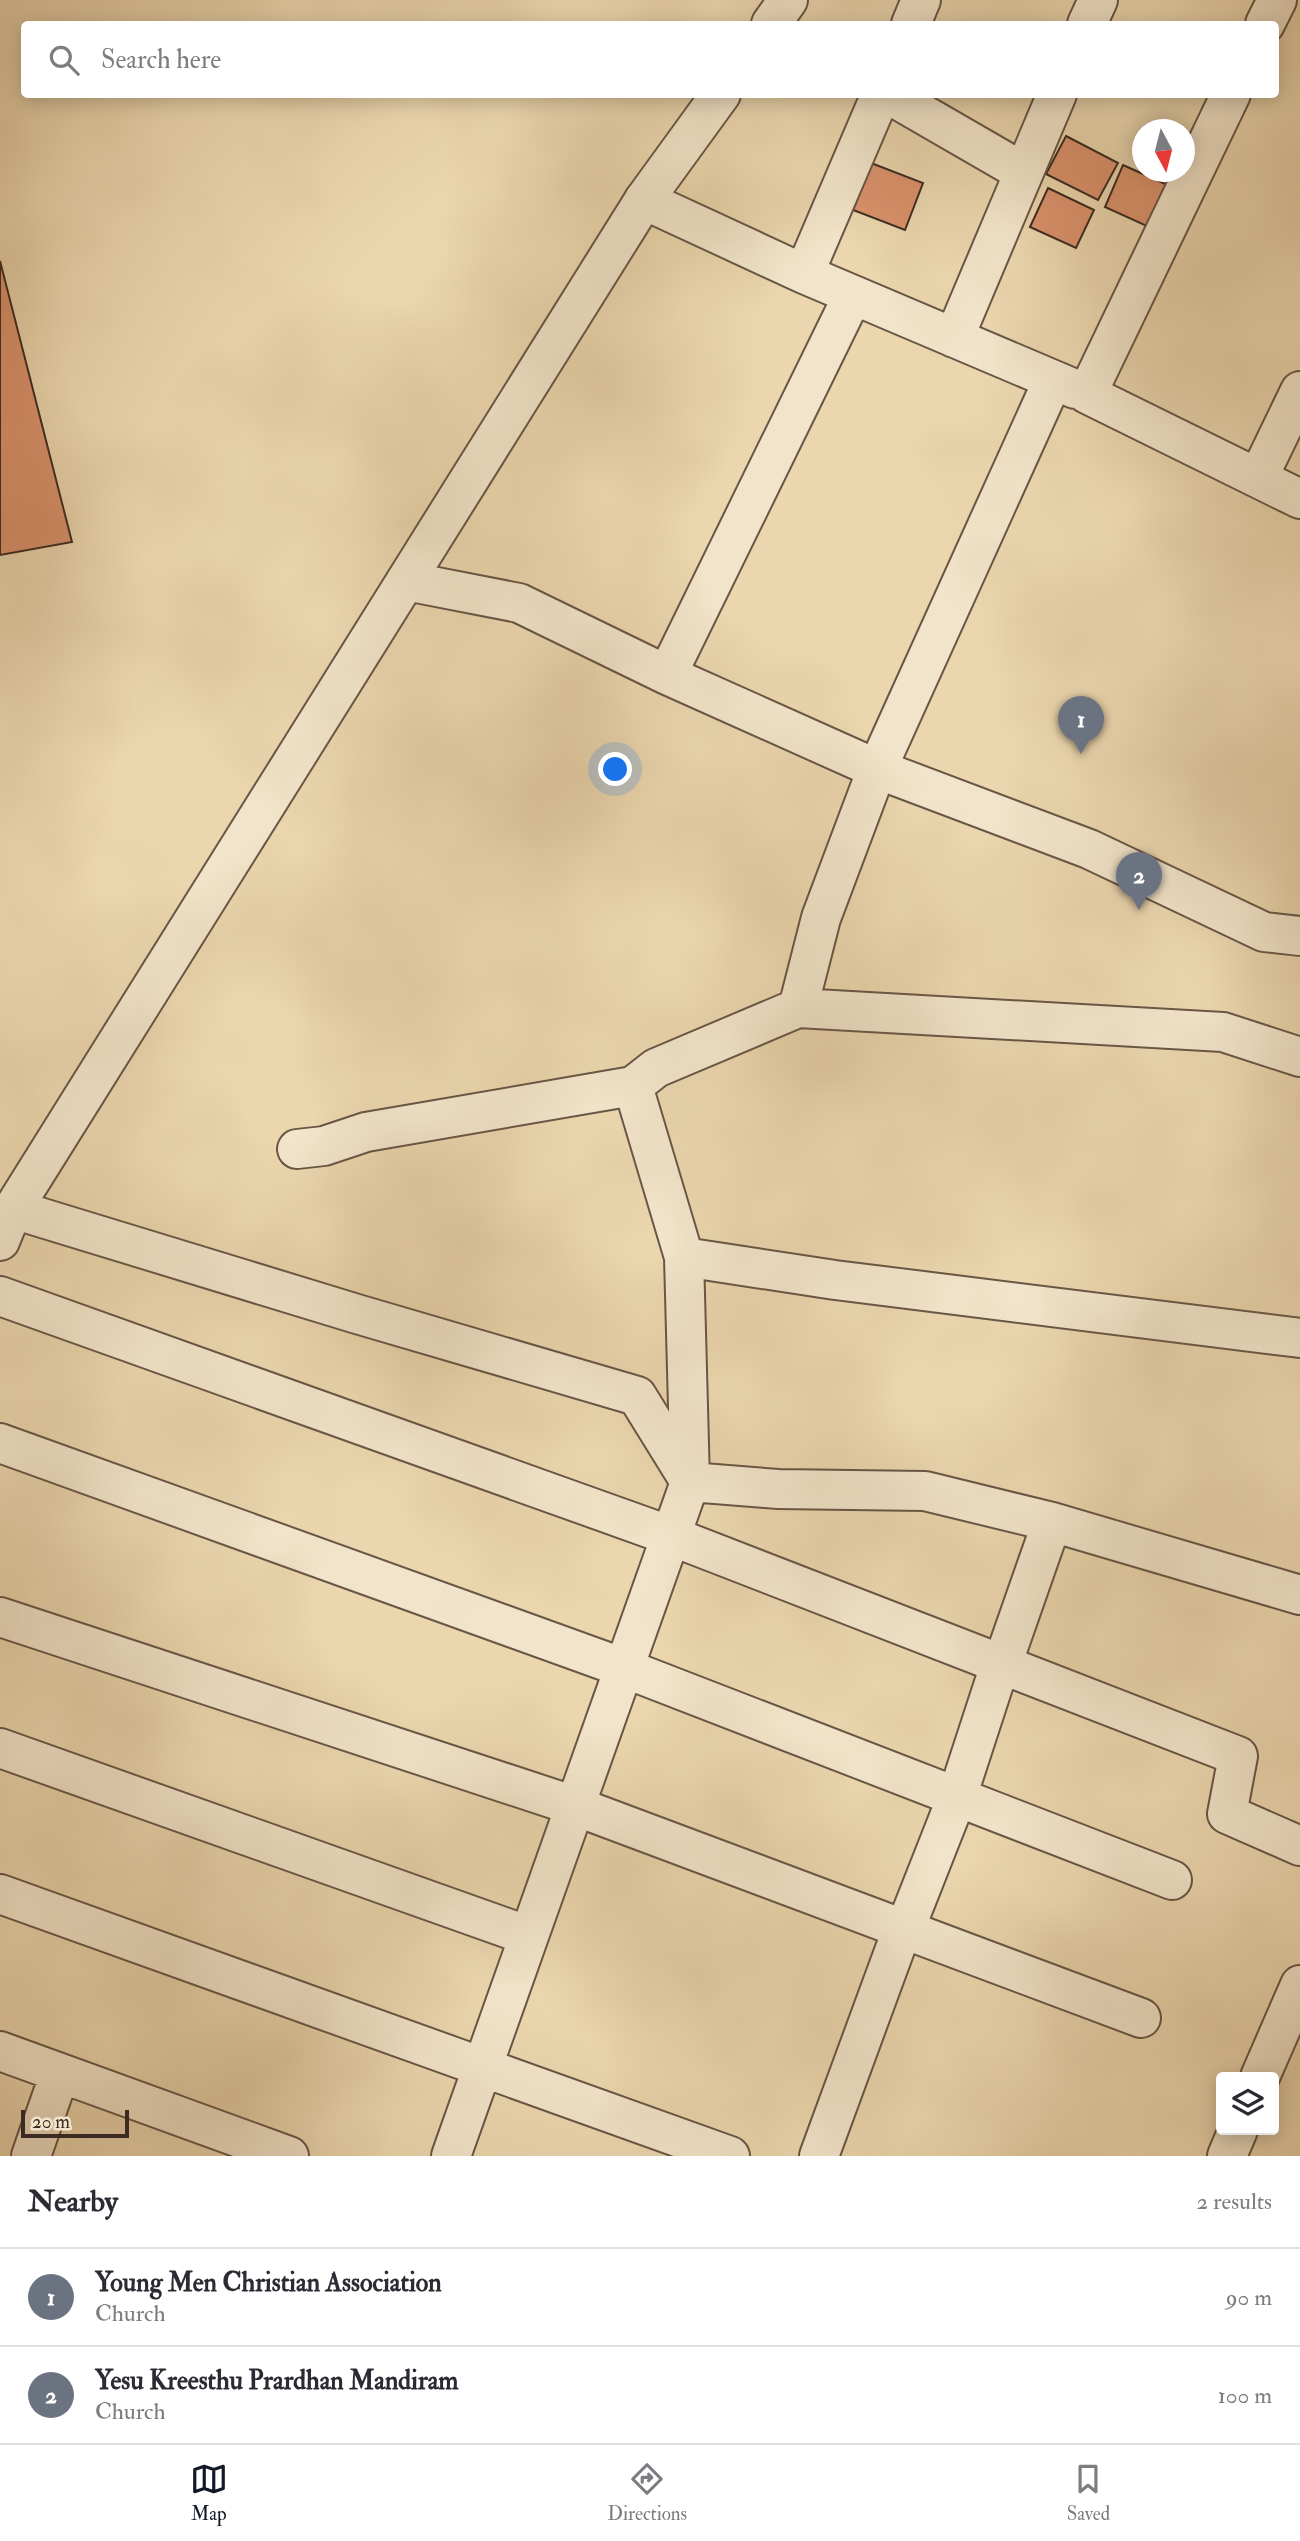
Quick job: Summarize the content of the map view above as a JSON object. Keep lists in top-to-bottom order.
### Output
{
  "scale_bar": "20 m",
  "north": "bottom",
  "page": {
    "search": "Search here",
    "pins": ["1", "2"],
    "scale": "20 m",
    "heading": ["Nearby", "2 results"],
    "list": [
      {
        "mark": "1",
        "name": "Young Men Christian Association",
        "note": "Church",
        "value": "90 m"
      },
      {
        "mark": "2",
        "name": "Yesu Kreesthu Prardhan Mandiram",
        "note": "Church",
        "value": "100 m"
      }
    ],
    "nav": ["Map", "Directions", "Saved"]
  }
}
